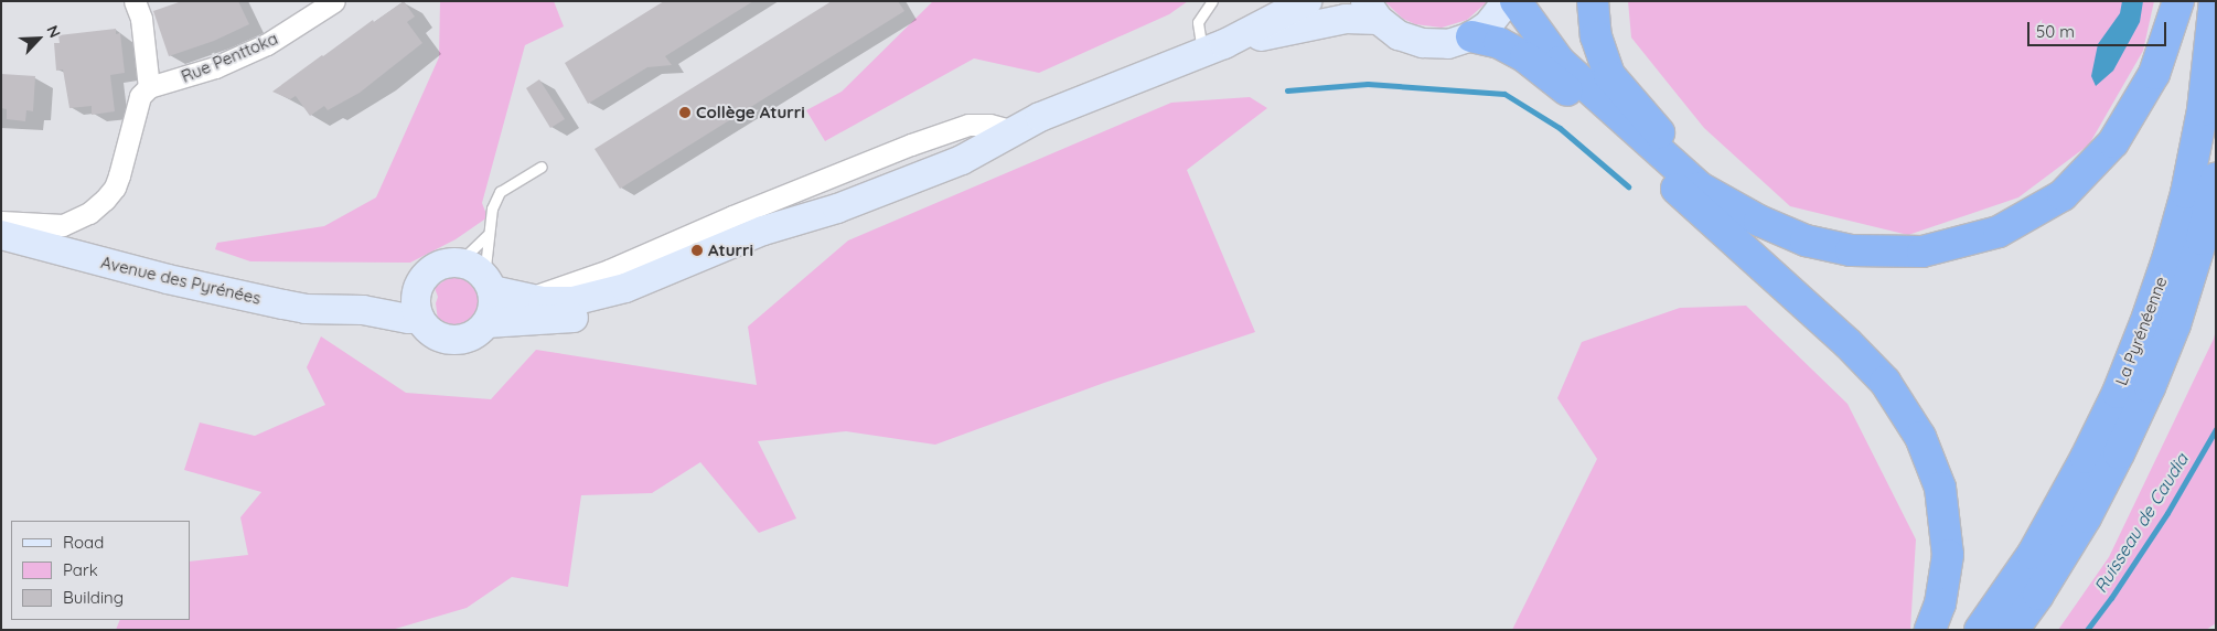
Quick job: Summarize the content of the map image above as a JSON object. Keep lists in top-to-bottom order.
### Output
{
  "streets": {
    "highway": ["La Pyrénéenne"],
    "main road": ["Avenue des Pyrénées"],
    "street": ["Rue Penttoka"]
  },
  "water": ["Ruisseau de Caudia"],
  "places": ["Collège Aturri", "Aturri"],
  "legend": ["Road", "Park", "Building"],
  "scale_bar": "50 m",
  "north": "top right"
}
